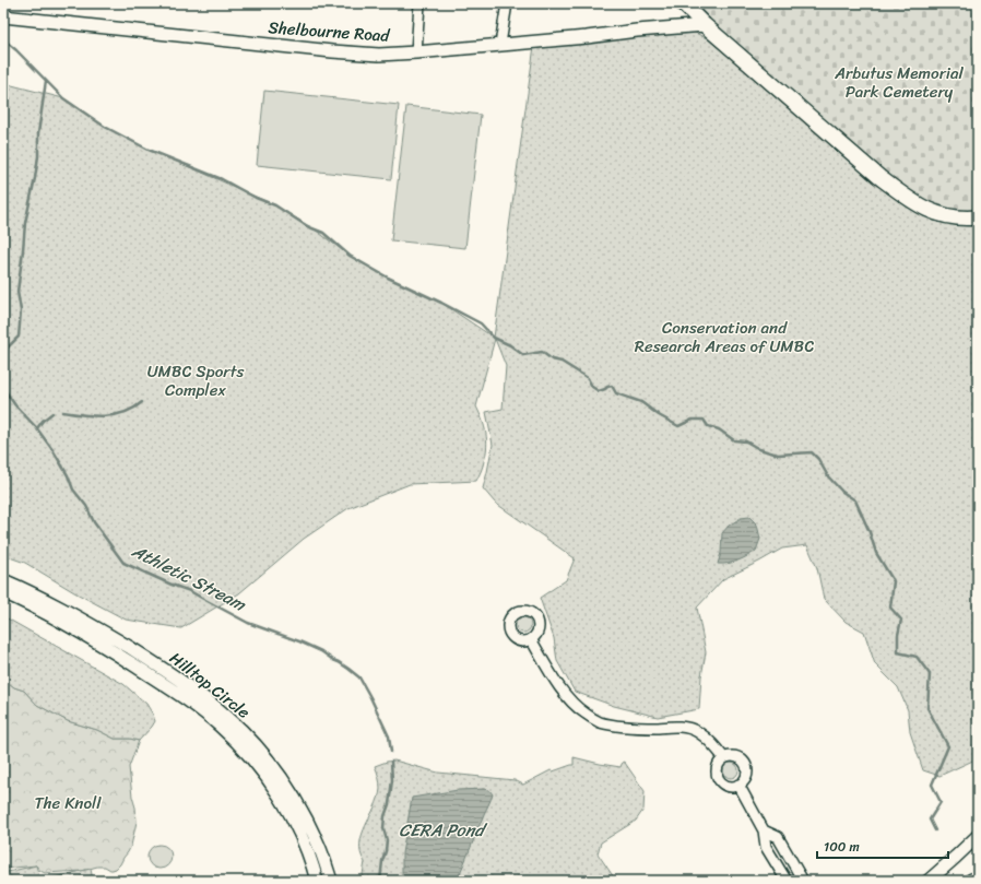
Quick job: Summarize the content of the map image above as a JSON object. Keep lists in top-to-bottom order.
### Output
{
  "streets": {
    "street": ["Shelbourne Road", "Hilltop Circle"]
  },
  "water": ["Athletic Stream", "CERA Pond"],
  "parks": [
    "Arbutus Memorial Park Cemetery",
    "Conservation and Research Areas of UMBC",
    "UMBC Sports Complex",
    "The Knoll"
  ],
  "scale_bar": "100 m"
}
